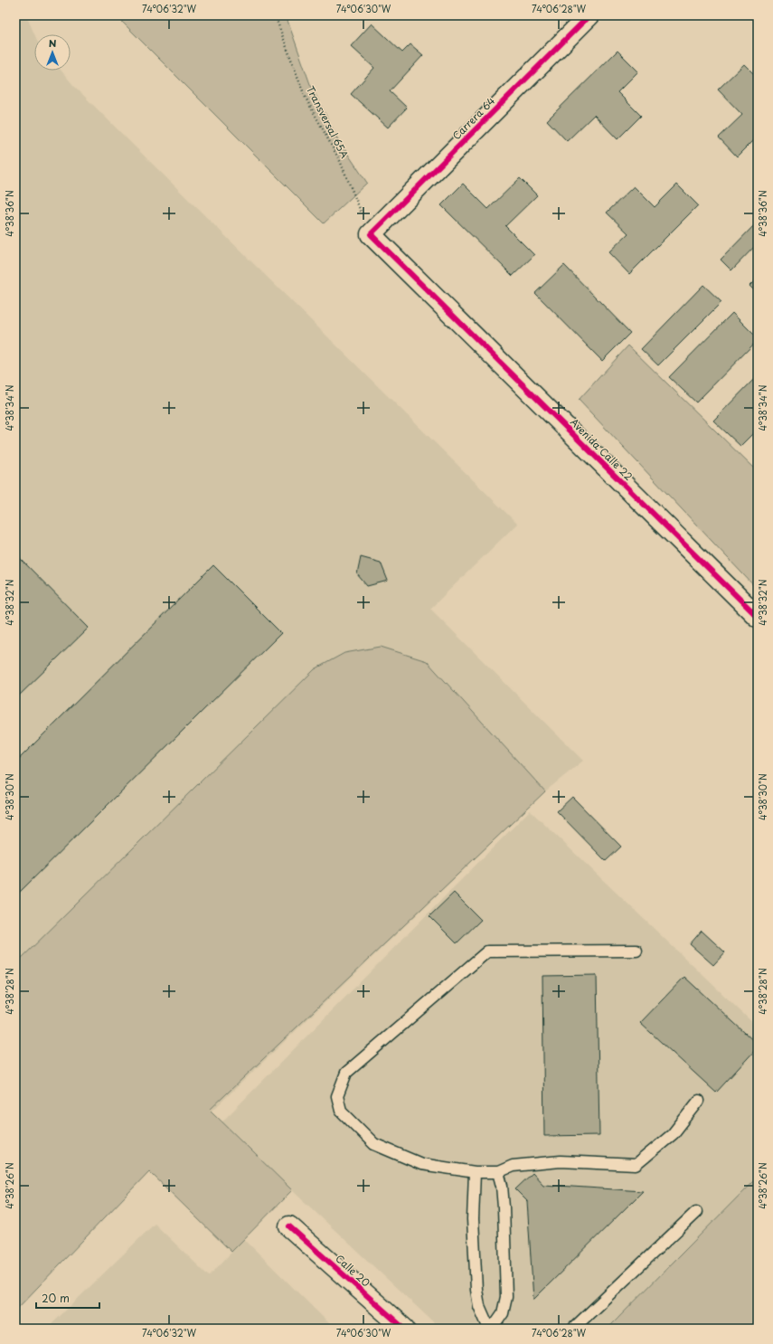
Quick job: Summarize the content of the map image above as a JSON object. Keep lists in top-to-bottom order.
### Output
{
  "streets": {
    "street": ["Carrera 64", "Avenida Calle 22", "Calle 20"],
    "path": ["Transversal 65A"]
  },
  "crossings": [
    ["Carrera 64", "Transversal 65A"],
    ["Carrera 64", "Avenida Calle 22"],
    ["Transversal 65A", "Avenida Calle 22"]
  ],
  "scale_bar": "20 m",
  "north": "top",
  "coordinates": [
    "74°06'32\"W",
    "74°06'30\"W",
    "74°06'28\"W",
    "4°38'36\"N",
    "4°38'34\"N",
    "4°38'32\"N",
    "4°38'30\"N",
    "4°38'28\"N",
    "4°38'26\"N"
  ]
}
